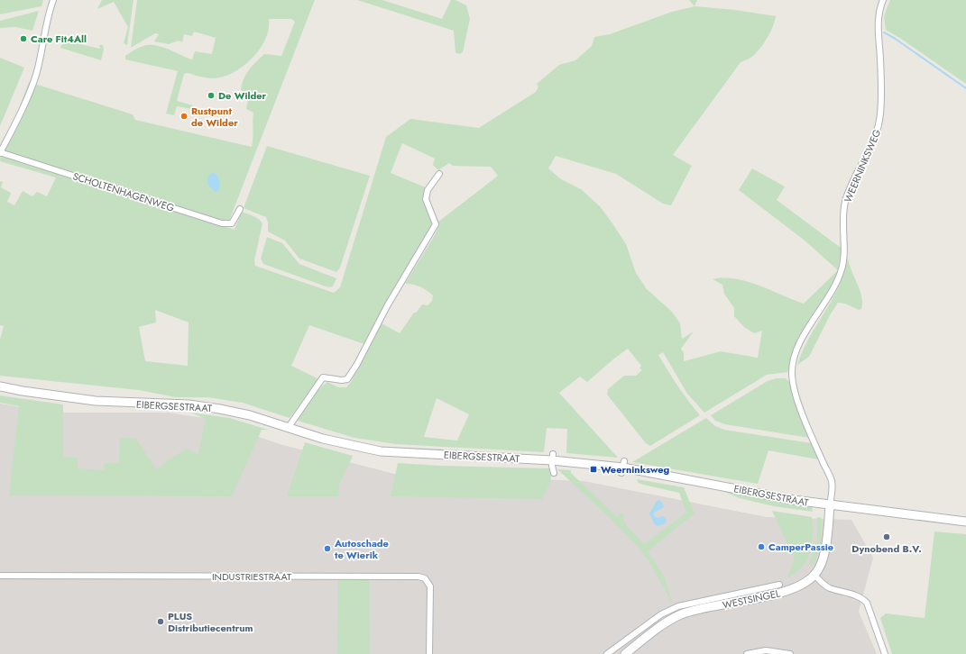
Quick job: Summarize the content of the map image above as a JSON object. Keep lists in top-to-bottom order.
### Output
{
  "streets": {
    "main road": ["EIBERGSESTRAAT", "WESTSINGEL"],
    "street": ["WEERNINKSWEG", "SCHOLTENHAGENWEG", "INDUSTRIESTRAAT"]
  },
  "crossings": [
    ["WEERNINKSWEG", "EIBERGSESTRAAT"],
    ["WEERNINKSWEG", "WESTSINGEL"],
    ["EIBERGSESTRAAT", "WESTSINGEL"]
  ],
  "places": {
    "other": [
      "Care Fit4All",
      "De Wilder",
      "Rustpunt de Wilder",
      "Dynobend B.V.",
      "CamperPassie",
      "Autoschade te Wierik",
      "PLUS Distributiecentrum"
    ],
    "transit": ["Weerninksweg"]
  }
}
